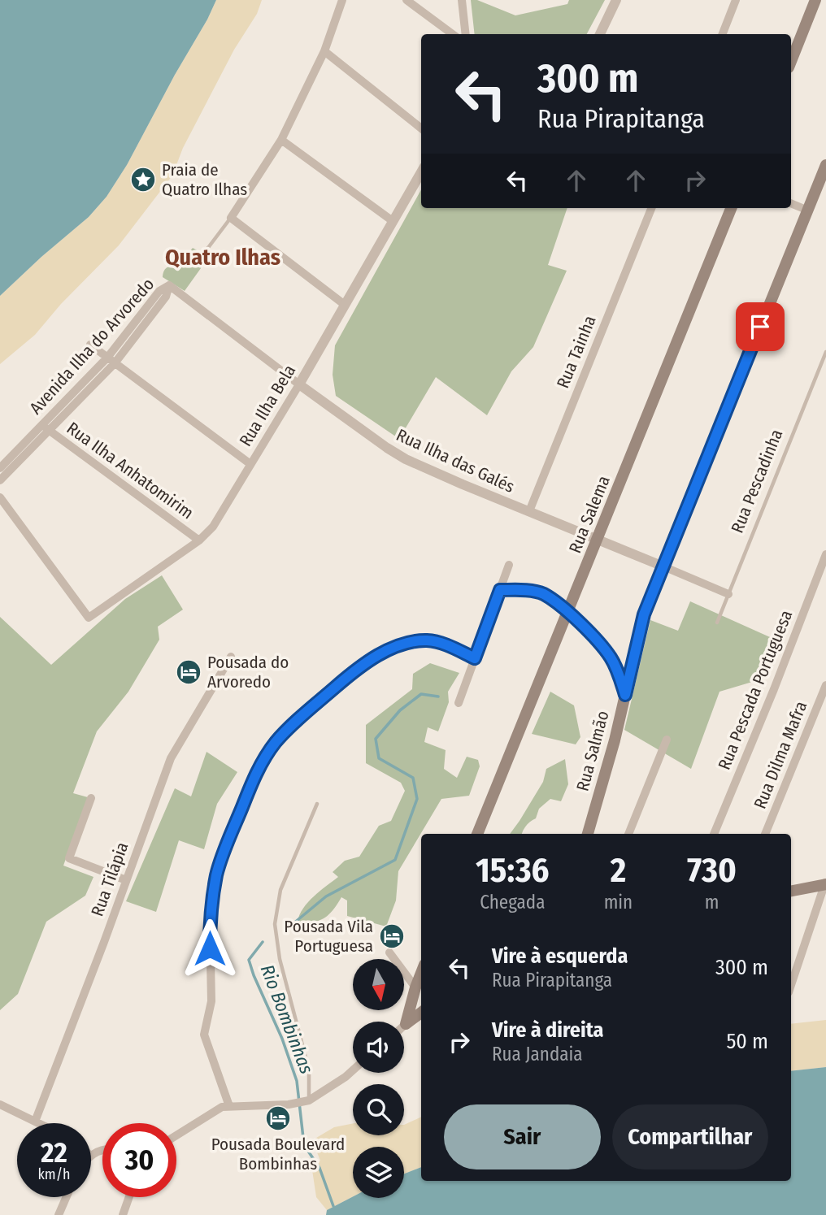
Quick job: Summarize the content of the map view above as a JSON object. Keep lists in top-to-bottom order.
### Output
{
  "streets": {
    "main road": ["Rua Salema", "Rua Salmão"],
    "street": [
      "Avenida Ilha do Arvoredo",
      "Rua Tainha",
      "Rua Ilha Bela",
      "Rua Ilha das Galés",
      "Rua Ilha Anhatomirim",
      "Rua Pescada Portuguesa",
      "Rua Dilma Mafra",
      "Rua Tilápia"
    ],
    "lane": ["Rua Pescadinha"]
  },
  "crossings": [
    ["Avenida Ilha do Arvoredo", "Rua Ilha das Galés"],
    ["Avenida Ilha do Arvoredo", "Rua Ilha Anhatomirim"],
    ["Rua Tainha", "Rua Ilha das Galés"],
    ["Rua Ilha Bela", "Rua Ilha das Galés"],
    ["Rua Ilha Bela", "Rua Ilha Anhatomirim"],
    ["Rua Ilha das Galés", "Rua Pescadinha"],
    ["Rua Ilha das Galés", "Rua Salema"],
    ["Rua Ilha das Galés", "Rua Salmão"]
  ],
  "districts": ["Quatro Ilhas"],
  "water": ["Rio Bombinhas"],
  "places": {
    "place": ["Praia de Quatro Ilhas"],
    "hotel": ["Pousada do Arvoredo", "Pousada Vila Portuguesa", "Pousada Boulevard Bombinhas"]
  },
  "north": "bottom",
  "page": {
    "turn": ["300 m", "Rua Pirapitanga"],
    "eta": [
      "15:36",
      "Chegada",
      "2",
      "min",
      "730",
      "m"
    ],
    "list": [
      {
        "name": "Vire à esquerda",
        "note": "Rua Pirapitanga",
        "value": "300 m"
      },
      {
        "name": "Vire à direita",
        "note": "Rua Jandaia",
        "value": "50 m"
      }
    ],
    "buttons": ["Sair", "Compartilhar"],
    "speed": "22 km/h",
    "limit": "30"
  }
}
